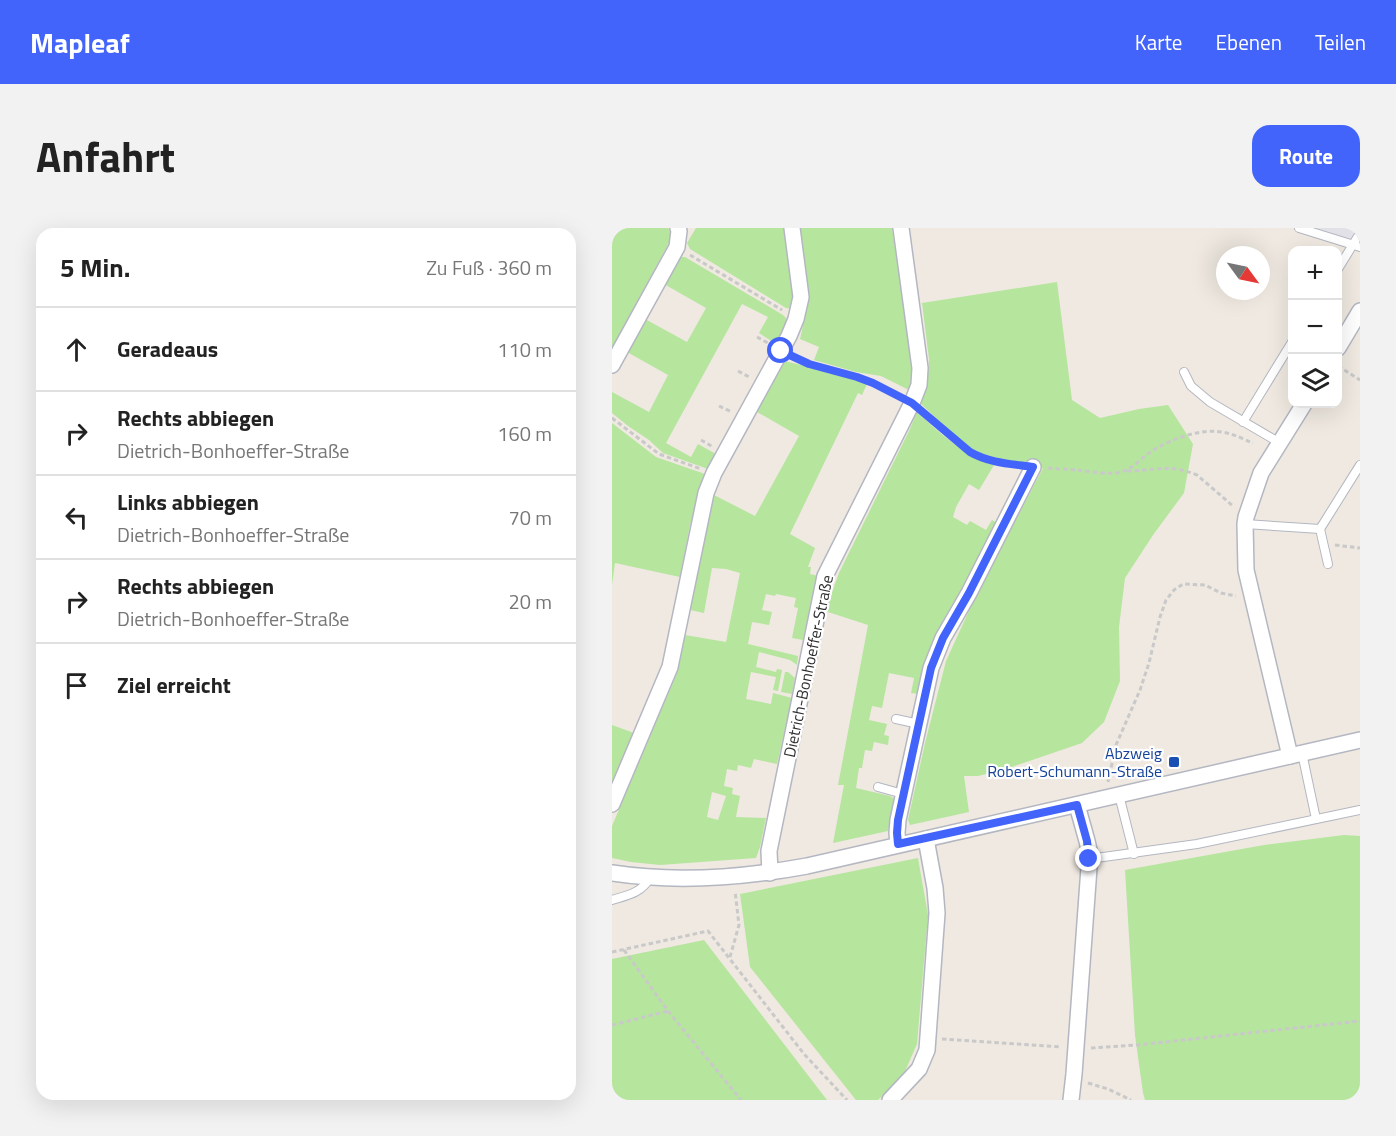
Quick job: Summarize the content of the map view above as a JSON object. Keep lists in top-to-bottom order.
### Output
{
  "streets": {
    "street": ["Dietrich-Bonhoeffer-Straße"]
  },
  "places": {
    "transit": ["Abzweig Robert-Schumann-Straße"]
  },
  "north": "bottom right",
  "page": {
    "header": "Mapleaf",
    "nav": ["Karte", "Ebenen", "Teilen"],
    "title": "Anfahrt",
    "buttons": "Route",
    "heading": ["5 Min.", "Zu Fuß · 360 m"],
    "map_buttons": ["+", "−"],
    "list": [
      ["Geradeaus", "110 m"],
      ["Rechts abbiegen", "Dietrich-Bonhoeffer-Straße", "160 m"],
      ["Links abbiegen", "Dietrich-Bonhoeffer-Straße", "70 m"],
      ["Rechts abbiegen", "Dietrich-Bonhoeffer-Straße", "20 m"],
      "Ziel erreicht"
    ]
  }
}
